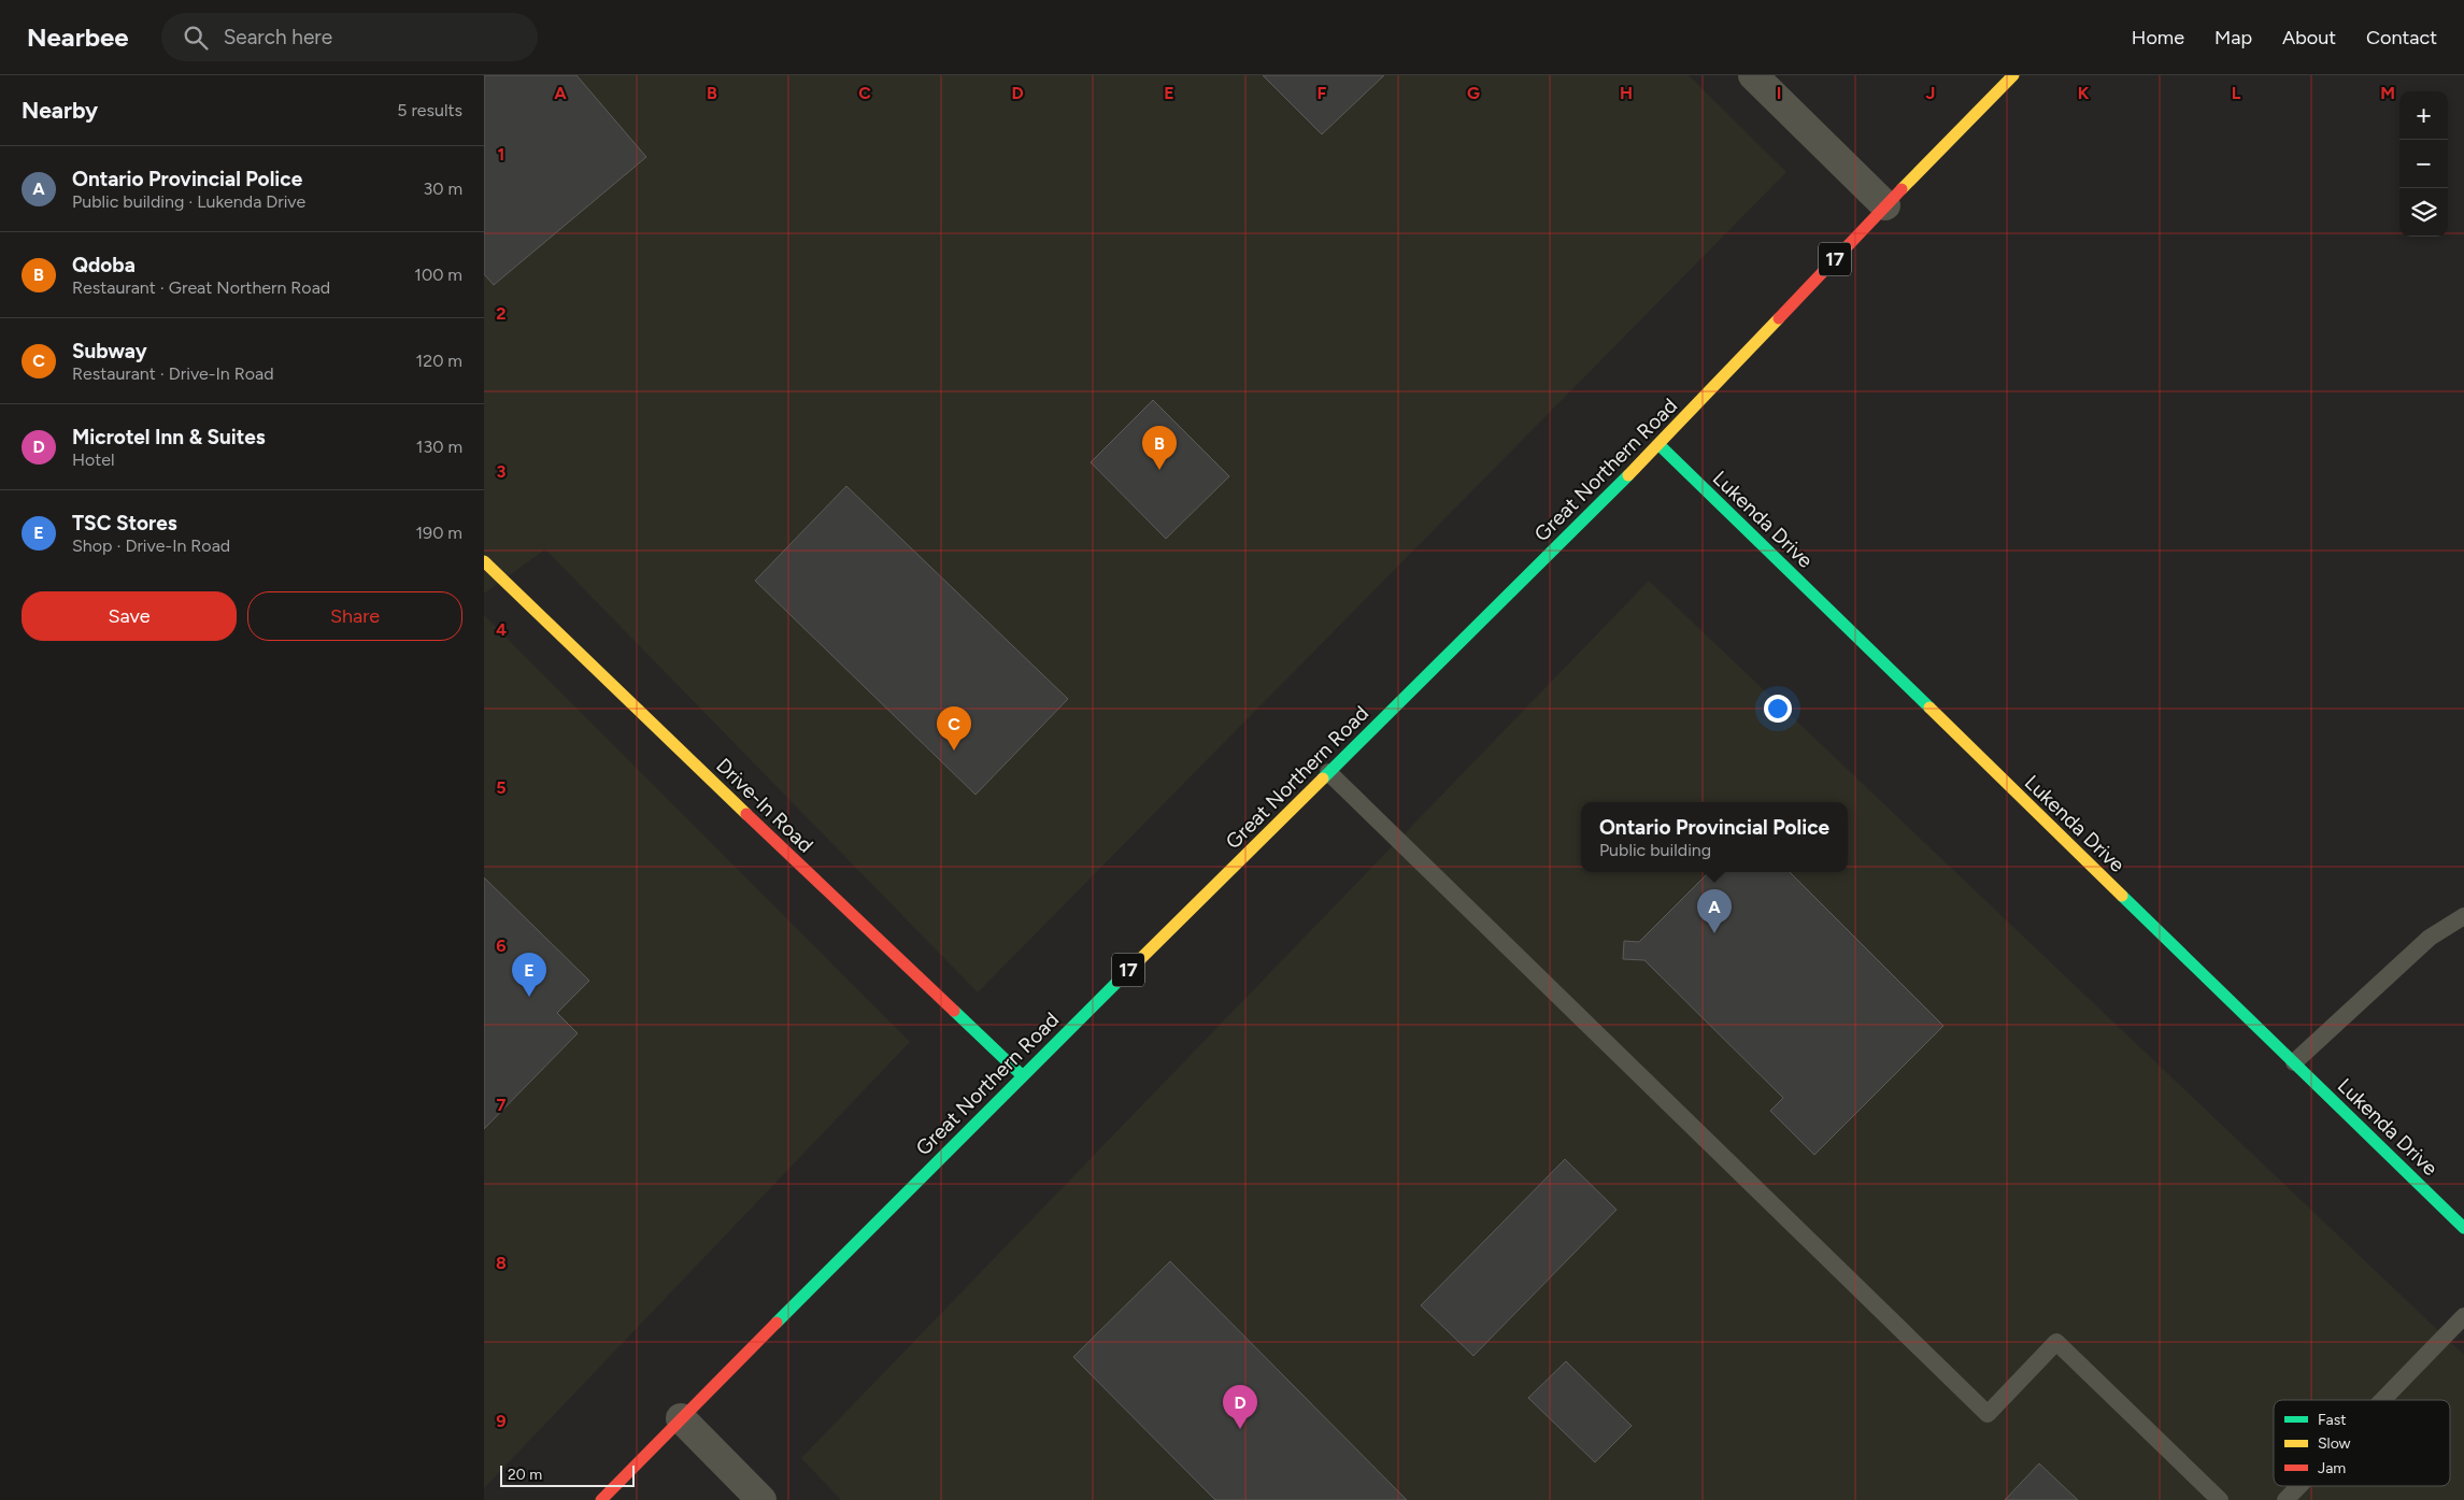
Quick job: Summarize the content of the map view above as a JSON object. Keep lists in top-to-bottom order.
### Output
{
  "streets": {
    "main road": [
      "17",
      "Great Northern Road",
      "Lukenda Drive",
      "Drive-In Road"
    ]
  },
  "crossings": [
    ["Great Northern Road", "Lukenda Drive"],
    ["Great Northern Road", "Drive-In Road"]
  ],
  "legend": ["Fast", "Slow", "Jam"],
  "scale_bar": "20 m",
  "page": {
    "header": "Nearbee",
    "search": "Search here",
    "nav": [
      "Home",
      "Map",
      "About",
      "Contact"
    ],
    "heading": ["Nearby", "5 results"],
    "map_buttons": ["+", "−"],
    "list": [
      {
        "mark": "A",
        "name": "Ontario Provincial Police",
        "note": "Public building · Lukenda Drive",
        "value": "30 m"
      },
      {
        "mark": "B",
        "name": "Qdoba",
        "note": "Restaurant · Great Northern Road",
        "value": "100 m"
      },
      {
        "mark": "C",
        "name": "Subway",
        "note": "Restaurant · Drive-In Road",
        "value": "120 m"
      },
      {
        "mark": "D",
        "name": "Microtel Inn & Suites",
        "note": "Hotel",
        "value": "130 m"
      },
      {
        "mark": "E",
        "name": "TSC Stores",
        "note": "Shop · Drive-In Road",
        "value": "190 m"
      }
    ],
    "pins": [
      "B",
      "C",
      "A",
      "E",
      "D"
    ],
    "buttons": ["Save", "Share"],
    "popup": ["Ontario Provincial Police", "Public building"],
    "scale": "20 m"
  },
  "grid": {
    "columns": [
      "A",
      "B",
      "C",
      "D",
      "E",
      "F",
      "G",
      "H",
      "I",
      "J",
      "K",
      "L",
      "M"
    ],
    "rows": [
      "1",
      "2",
      "3",
      "4",
      "5",
      "6",
      "7",
      "8",
      "9"
    ]
  }
}
